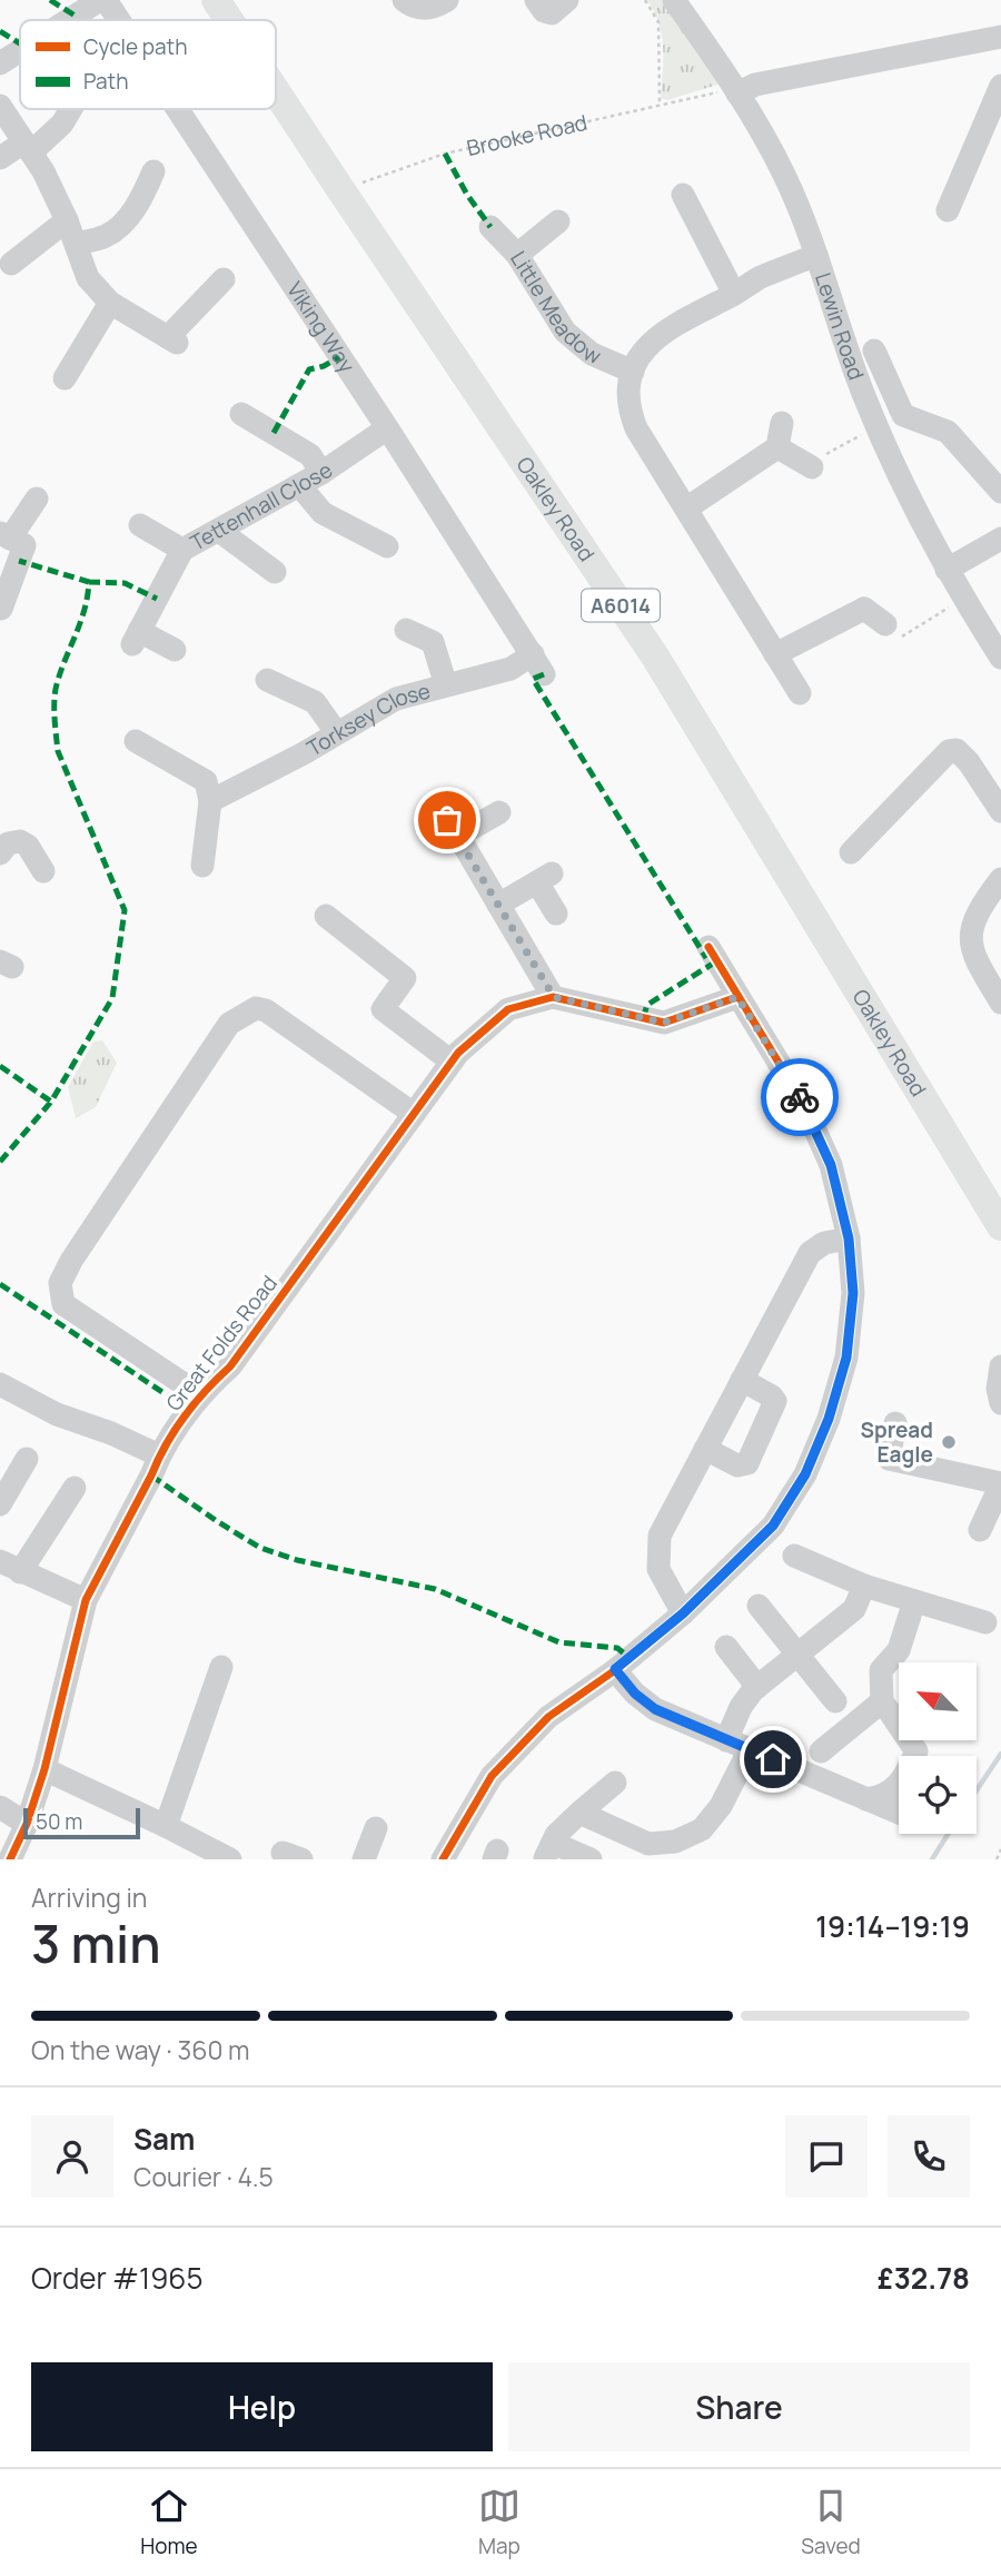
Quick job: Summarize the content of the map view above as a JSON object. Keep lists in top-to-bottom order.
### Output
{
  "streets": {
    "main road": ["Oakley Road", "A6014"],
    "street": [
      "Little Meadow",
      "Viking Way",
      "Lewin Road",
      "Tettenhall Close",
      "Torksey Close",
      "Great Folds Road"
    ],
    "path": ["Brooke Road"]
  },
  "crossings": [
    ["Brooke Road", "Lewin Road"],
    ["Brooke Road", "Oakley Road"],
    ["Little Meadow", "Lewin Road"],
    ["Viking Way", "Tettenhall Close"],
    ["Viking Way", "Torksey Close"]
  ],
  "places": ["Spread Eagle"],
  "legend": ["Cycle path", "Path"],
  "scale_bar": "50 m",
  "north": "top left",
  "page": {
    "scale": "50 m",
    "heading": ["3 min", "Arriving in", "19:14–19:19"],
    "panel": [
      "Sam",
      "Courier · 4.5",
      "Order #1965",
      "£32.78"
    ],
    "bar": "On the way · 360 m",
    "buttons": ["Help", "Share"],
    "tabs": ["Home", "Map", "Saved"]
  }
}
